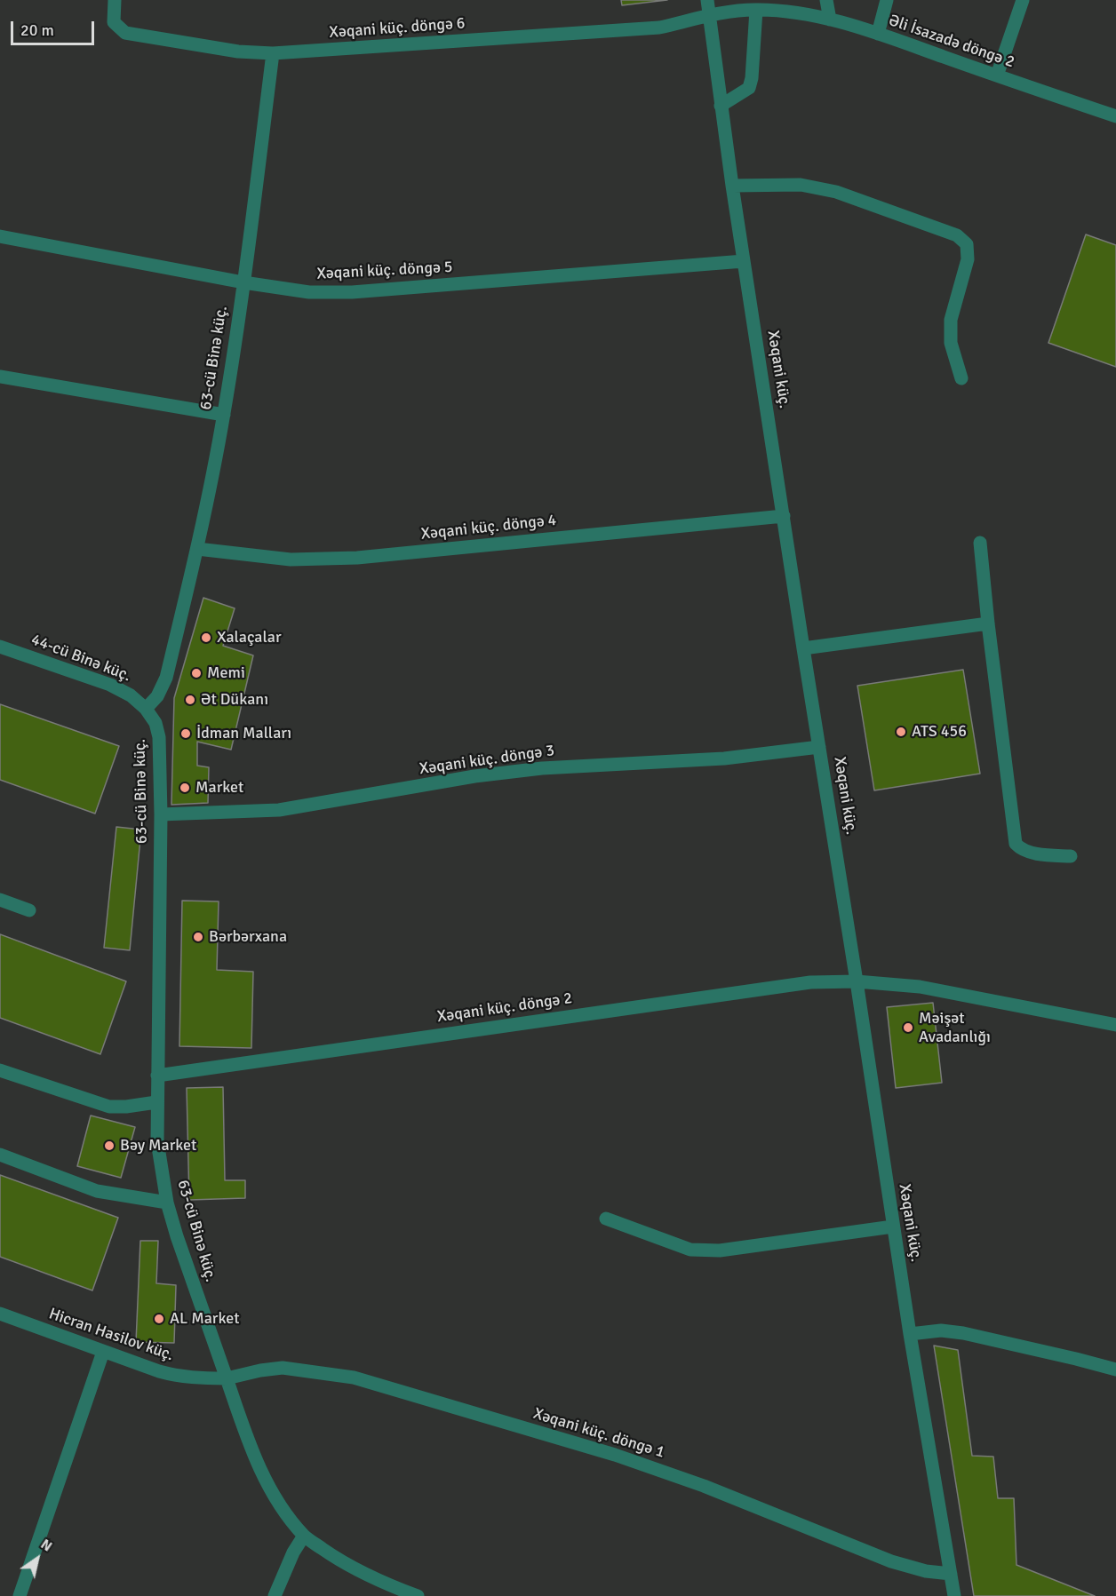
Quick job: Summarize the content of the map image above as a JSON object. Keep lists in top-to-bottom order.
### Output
{
  "streets": {
    "street": [
      "Xəqani küç. döngə 6",
      "Əli İsazadə döngə 2",
      "Xəqani küç. döngə 5",
      "63-cü Binə küç.",
      "Xəqani küç.",
      "Xəqani küç. döngə 4",
      "44-cü Binə küç.",
      "Xəqani küç. döngə 3",
      "Xəqani küç. döngə 2",
      "Hicran Hasilov küç.",
      "Xəqani küç. döngə 1"
    ]
  },
  "crossings": [
    ["Xəqani küç. döngə 6", "Əli İsazadə döngə 2"],
    ["Xəqani küç. döngə 6", "63-cü Binə küç."],
    ["Xəqani küç. döngə 6", "Xəqani küç."],
    ["Əli İsazadə döngə 2", "Xəqani küç."],
    ["Xəqani küç. döngə 5", "63-cü Binə küç."],
    ["Xəqani küç. döngə 5", "Xəqani küç."],
    ["63-cü Binə küç.", "Xəqani küç. döngə 4"],
    ["63-cü Binə küç.", "44-cü Binə küç."],
    ["63-cü Binə küç.", "Xəqani küç. döngə 3"],
    ["63-cü Binə küç.", "Xəqani küç. döngə 2"],
    ["63-cü Binə küç.", "Hicran Hasilov küç."],
    ["63-cü Binə küç.", "Xəqani küç. döngə 1"],
    ["Xəqani küç.", "Xəqani küç. döngə 4"],
    ["Xəqani küç.", "Xəqani küç. döngə 3"],
    ["Xəqani küç.", "Xəqani küç. döngə 2"],
    ["Xəqani küç.", "Xəqani küç. döngə 1"],
    ["Hicran Hasilov küç.", "Xəqani küç. döngə 1"]
  ],
  "places": [
    "Xalaçalar",
    "Memi",
    "Ət Dükanı",
    "ATS 456",
    "İdman Malları",
    "Market",
    "Bərbərxana",
    "Məişət Avadanlığı",
    "Bəy Market",
    "AL Market"
  ],
  "scale_bar": "20 m",
  "north": "top right"
}
